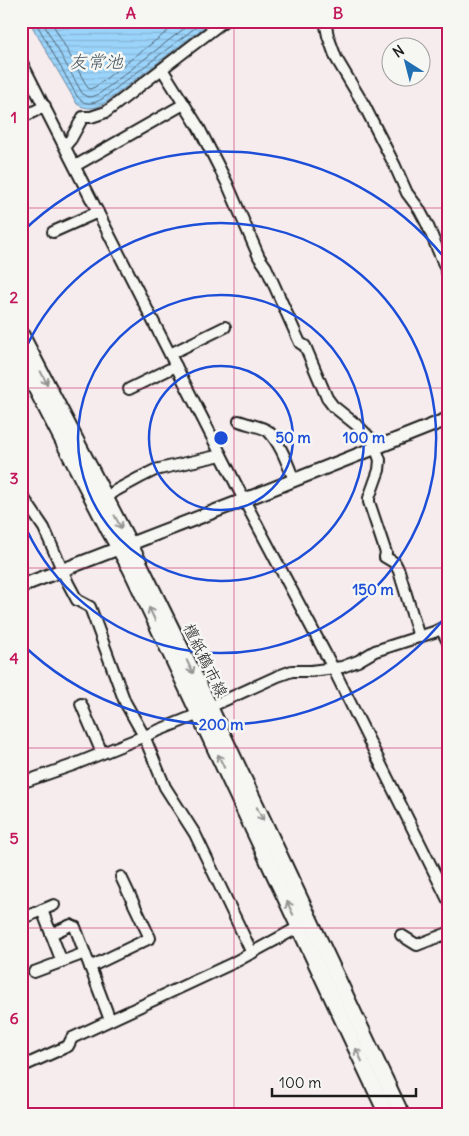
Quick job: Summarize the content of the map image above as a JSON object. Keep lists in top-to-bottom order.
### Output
{
  "streets": {
    "main road": ["檀紙鶴市線"]
  },
  "water": ["友常池"],
  "scale_bar": "100 m",
  "north": "top left",
  "grid": {
    "columns": ["A", "B"],
    "rows": [
      "1",
      "2",
      "3",
      "4",
      "5",
      "6"
    ]
  },
  "rings": [
    "50 m",
    "100 m",
    "150 m",
    "200 m"
  ]
}
